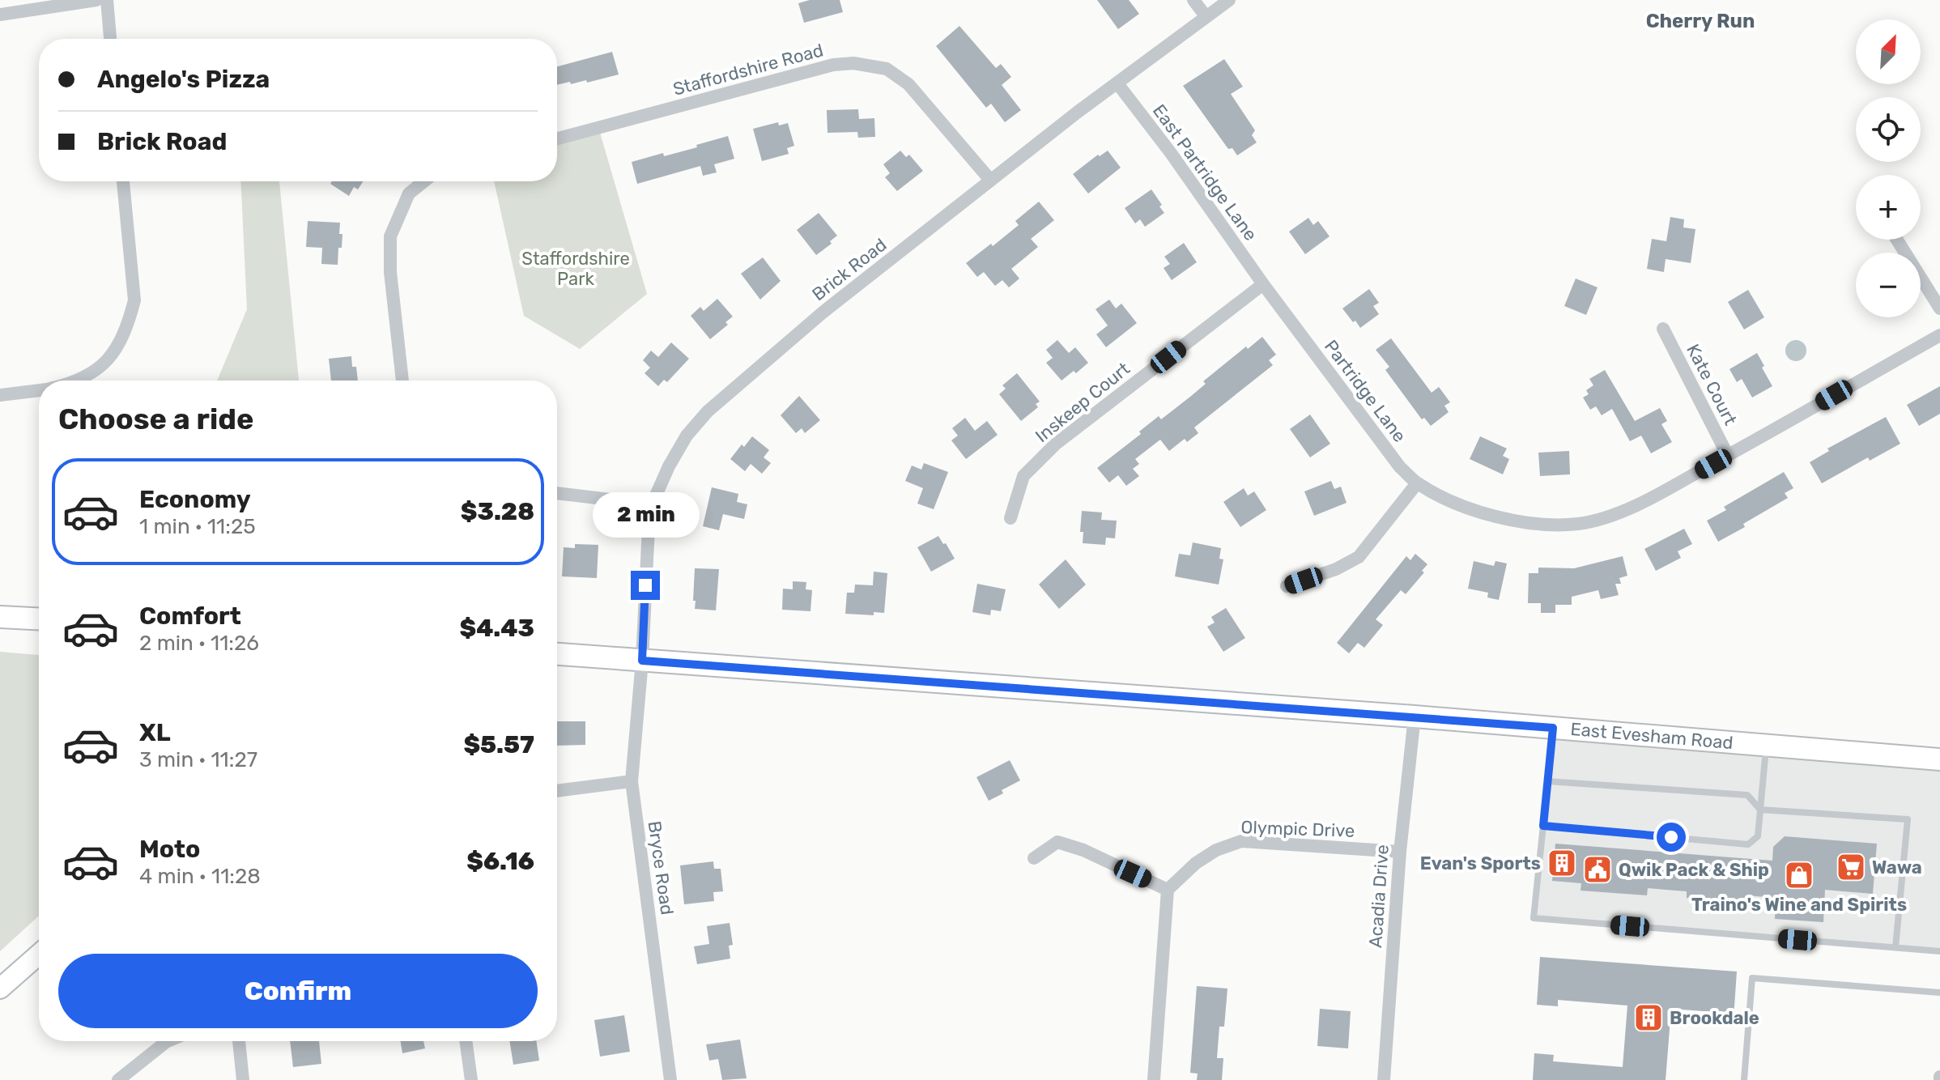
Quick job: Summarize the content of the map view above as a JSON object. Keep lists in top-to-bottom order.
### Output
{
  "streets": {
    "main road": ["East Evesham Road"],
    "street": [
      "Staffordshire Road",
      "East Partridge Lane",
      "Brick Road",
      "Kate Court",
      "Partridge Lane",
      "Inskeep Court",
      "Olympic Drive",
      "Bryce Road",
      "Acadia Drive"
    ]
  },
  "crossings": [
    ["Staffordshire Road", "Brick Road"],
    ["East Partridge Lane", "Brick Road"],
    ["East Partridge Lane", "Partridge Lane"],
    ["East Partridge Lane", "Inskeep Court"],
    ["Brick Road", "East Evesham Road"],
    ["Brick Road", "Bryce Road"],
    ["Kate Court", "Partridge Lane"],
    ["Partridge Lane", "Inskeep Court"],
    ["East Evesham Road", "Bryce Road"],
    ["East Evesham Road", "Acadia Drive"],
    ["Olympic Drive", "Acadia Drive"]
  ],
  "districts": ["Cherry Run"],
  "parks": ["Staffordshire Park"],
  "places": {
    "building": ["Evan's Sports", "Brookdale"],
    "supermarket": ["Wawa"],
    "public building": ["Qwik Pack & Ship"],
    "shop": ["Traino's Wine and Spirits"]
  },
  "north": "top right",
  "page": {
    "map_buttons": ["+", "−"],
    "banner": ["Angelo's Pizza", "Brick Road"],
    "heading": "Choose a ride",
    "list": [
      {
        "name": "Economy",
        "note": "1 min · 11:25",
        "value": "$3.28"
      },
      {
        "name": "Comfort",
        "note": "2 min · 11:26",
        "value": "$4.43"
      },
      {
        "name": "XL",
        "note": "3 min · 11:27",
        "value": "$5.57"
      },
      {
        "name": "Moto",
        "note": "4 min · 11:28",
        "value": "$6.16"
      }
    ],
    "bubble": "2 min",
    "buttons": "Confirm"
  }
}
